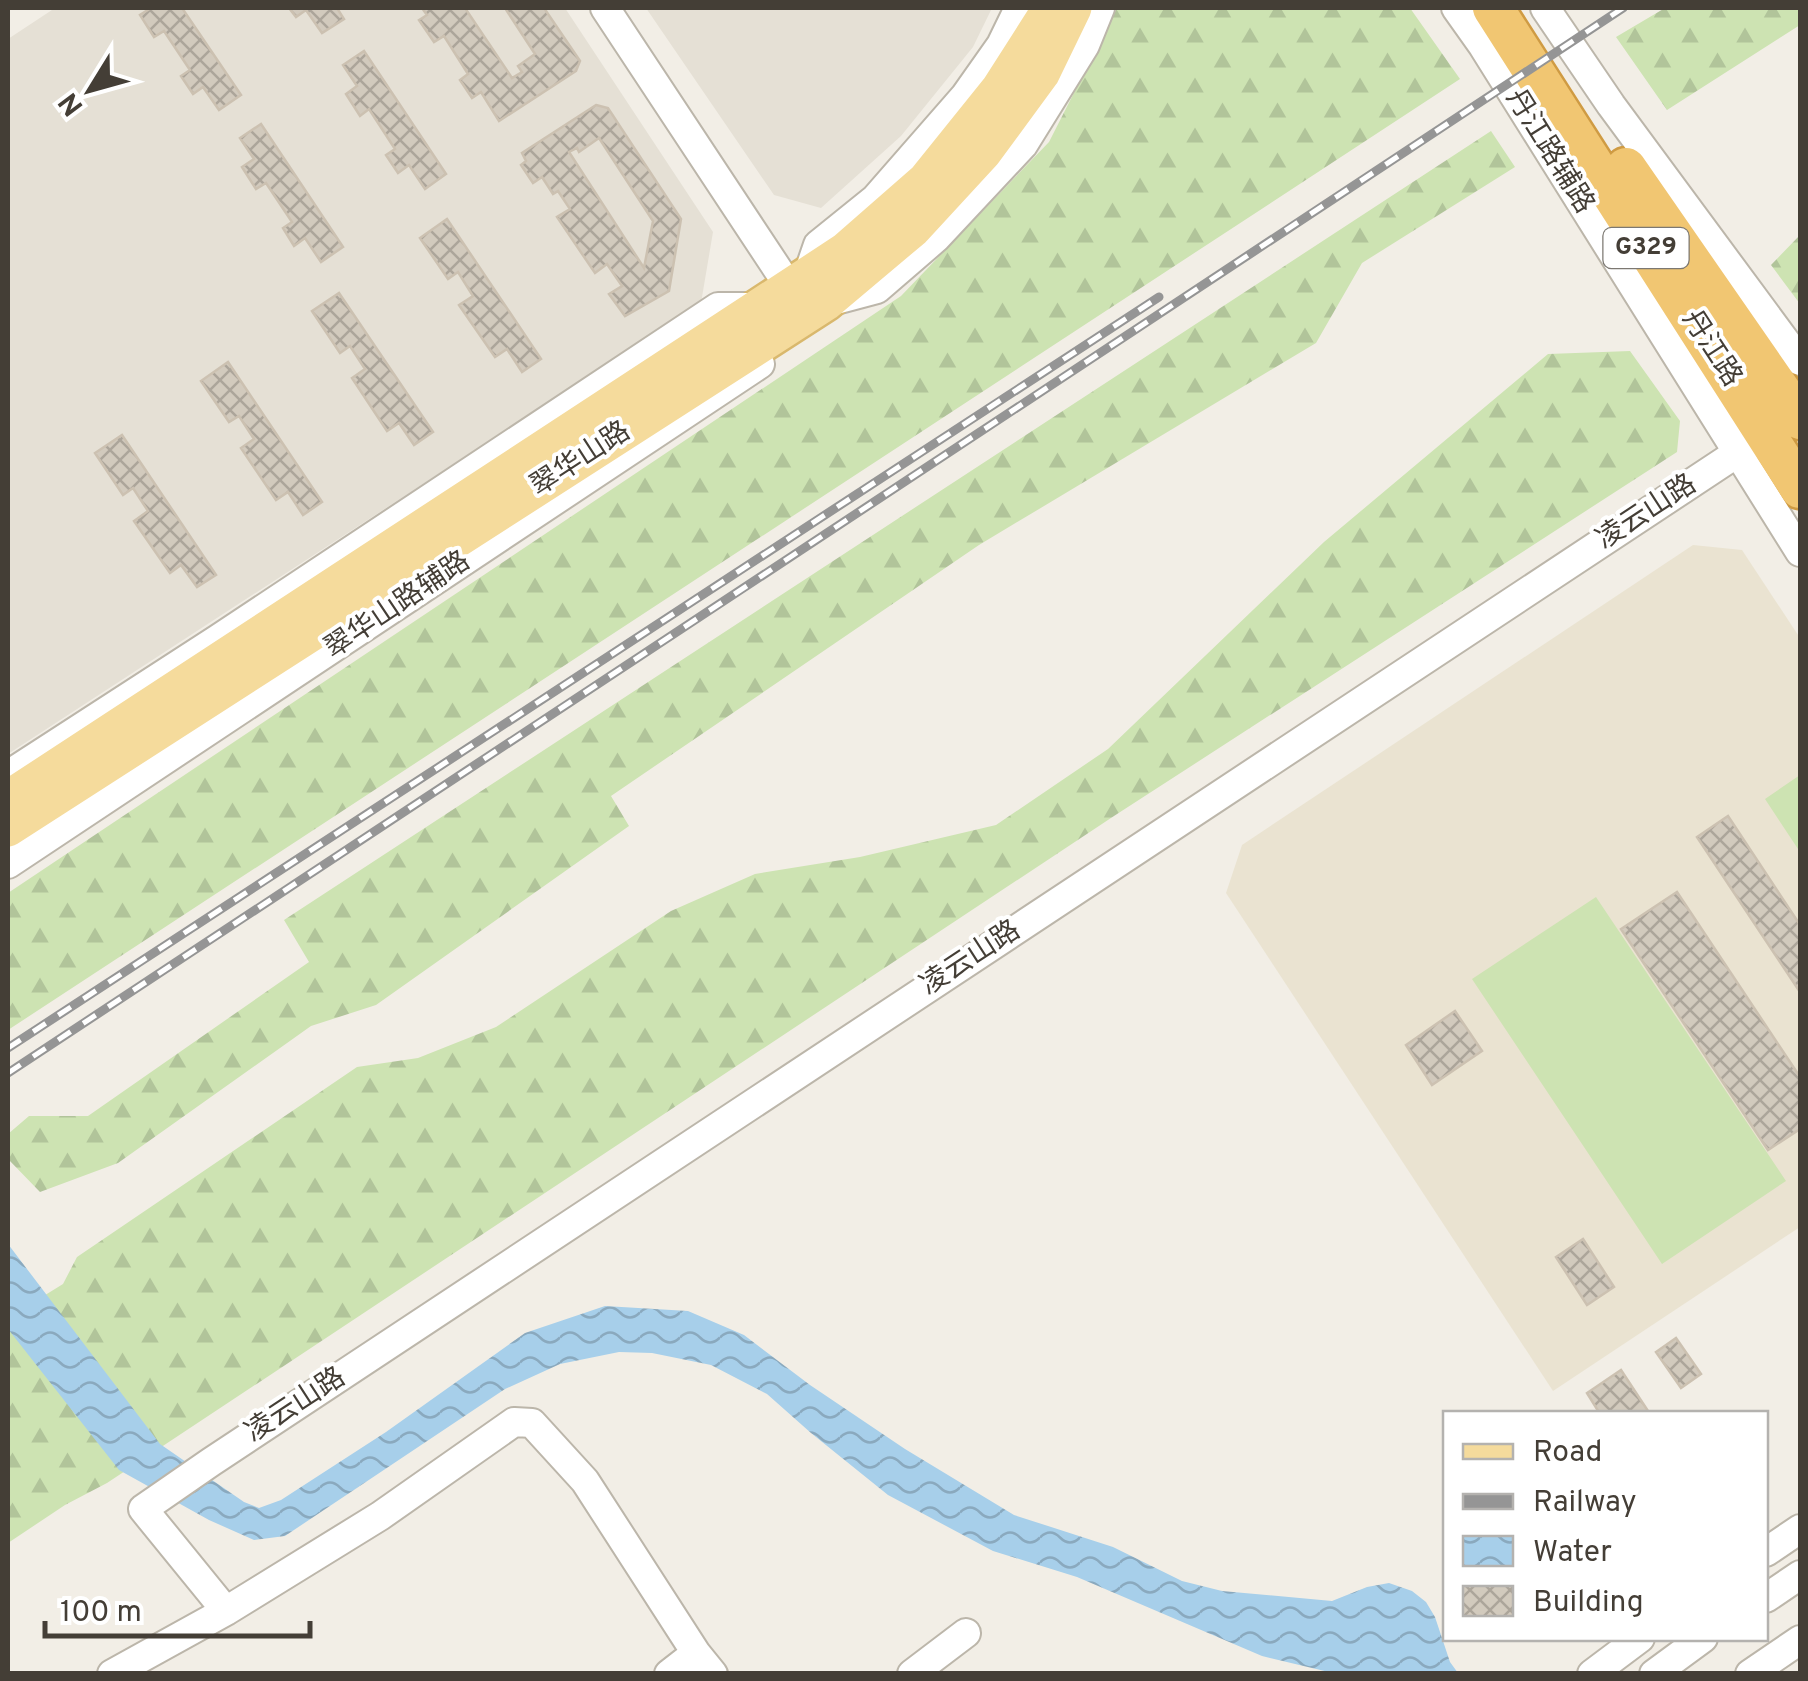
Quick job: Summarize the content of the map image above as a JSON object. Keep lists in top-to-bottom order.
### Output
{
  "streets": {
    "highway": ["G329", "丹江路"],
    "main road": ["翠华山路"],
    "street": ["丹江路辅路", "凌云山路", "翠华山路辅路"]
  },
  "crossings": [
    ["丹江路辅路", "丹江路"],
    ["丹江路辅路", "凌云山路"],
    ["丹江路", "凌云山路"],
    ["翠华山路", "翠华山路辅路"]
  ],
  "legend": [
    "Road",
    "Railway",
    "Water",
    "Building"
  ],
  "scale_bar": "100 m",
  "north": "bottom left"
}
